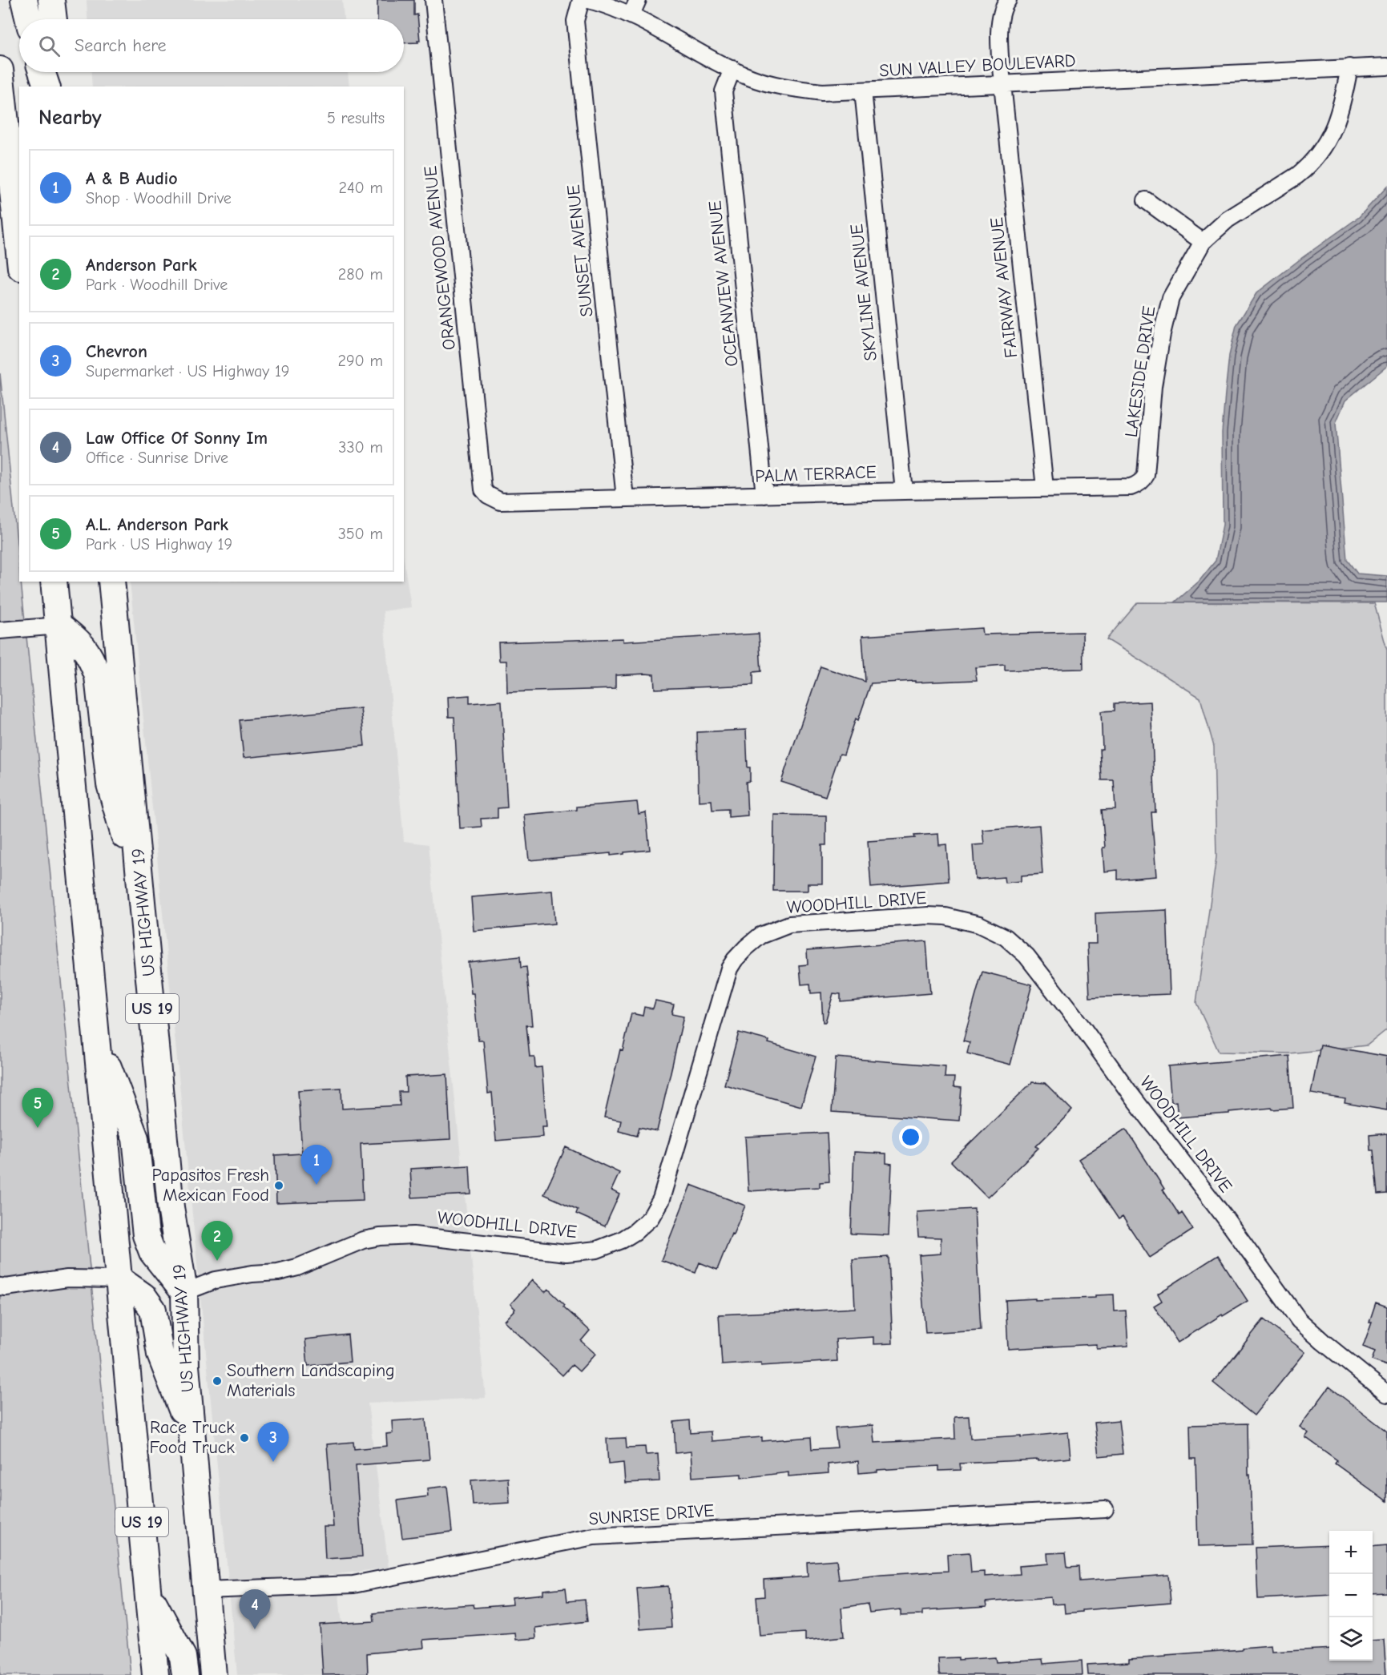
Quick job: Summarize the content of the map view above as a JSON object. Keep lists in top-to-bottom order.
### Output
{
  "streets": {
    "highway": ["US HIGHWAY 19", "US 19"],
    "street": [
      "SUN VALLEY BOULEVARD",
      "SUNSET AVENUE",
      "ORANGEWOOD AVENUE",
      "OCEANVIEW AVENUE",
      "FAIRWAY AVENUE",
      "SKYLINE AVENUE",
      "LAKESIDE DRIVE",
      "PALM TERRACE",
      "WOODHILL DRIVE",
      "SUNRISE DRIVE"
    ]
  },
  "crossings": [
    ["SUN VALLEY BOULEVARD", "OCEANVIEW AVENUE"],
    ["SUN VALLEY BOULEVARD", "FAIRWAY AVENUE"],
    ["SUN VALLEY BOULEVARD", "SKYLINE AVENUE"],
    ["SUN VALLEY BOULEVARD", "LAKESIDE DRIVE"],
    ["SUNSET AVENUE", "PALM TERRACE"],
    ["ORANGEWOOD AVENUE", "PALM TERRACE"],
    ["OCEANVIEW AVENUE", "PALM TERRACE"],
    ["FAIRWAY AVENUE", "PALM TERRACE"],
    ["SKYLINE AVENUE", "PALM TERRACE"],
    ["LAKESIDE DRIVE", "PALM TERRACE"],
    ["WOODHILL DRIVE", "US HIGHWAY 19"],
    ["US HIGHWAY 19", "SUNRISE DRIVE"]
  ],
  "places": ["Papasitos Fresh Mexican Food", "Southern Landscaping Materials", "Race Truck Food Truck"],
  "page": {
    "search": "Search here",
    "heading": ["Nearby", "5 results"],
    "list": [
      {
        "mark": "1",
        "name": "A & B Audio",
        "note": "Shop · Woodhill Drive",
        "value": "240 m"
      },
      {
        "mark": "2",
        "name": "Anderson Park",
        "note": "Park · Woodhill Drive",
        "value": "280 m"
      },
      {
        "mark": "3",
        "name": "Chevron",
        "note": "Supermarket · US Highway 19",
        "value": "290 m"
      },
      {
        "mark": "4",
        "name": "Law Office Of Sonny Im",
        "note": "Office · Sunrise Drive",
        "value": "330 m"
      },
      {
        "mark": "5",
        "name": "A.L. Anderson Park",
        "note": "Park · US Highway 19",
        "value": "350 m"
      }
    ],
    "pins": [
      "5",
      "1",
      "2",
      "3",
      "4"
    ],
    "map_buttons": ["+", "−"]
  }
}
